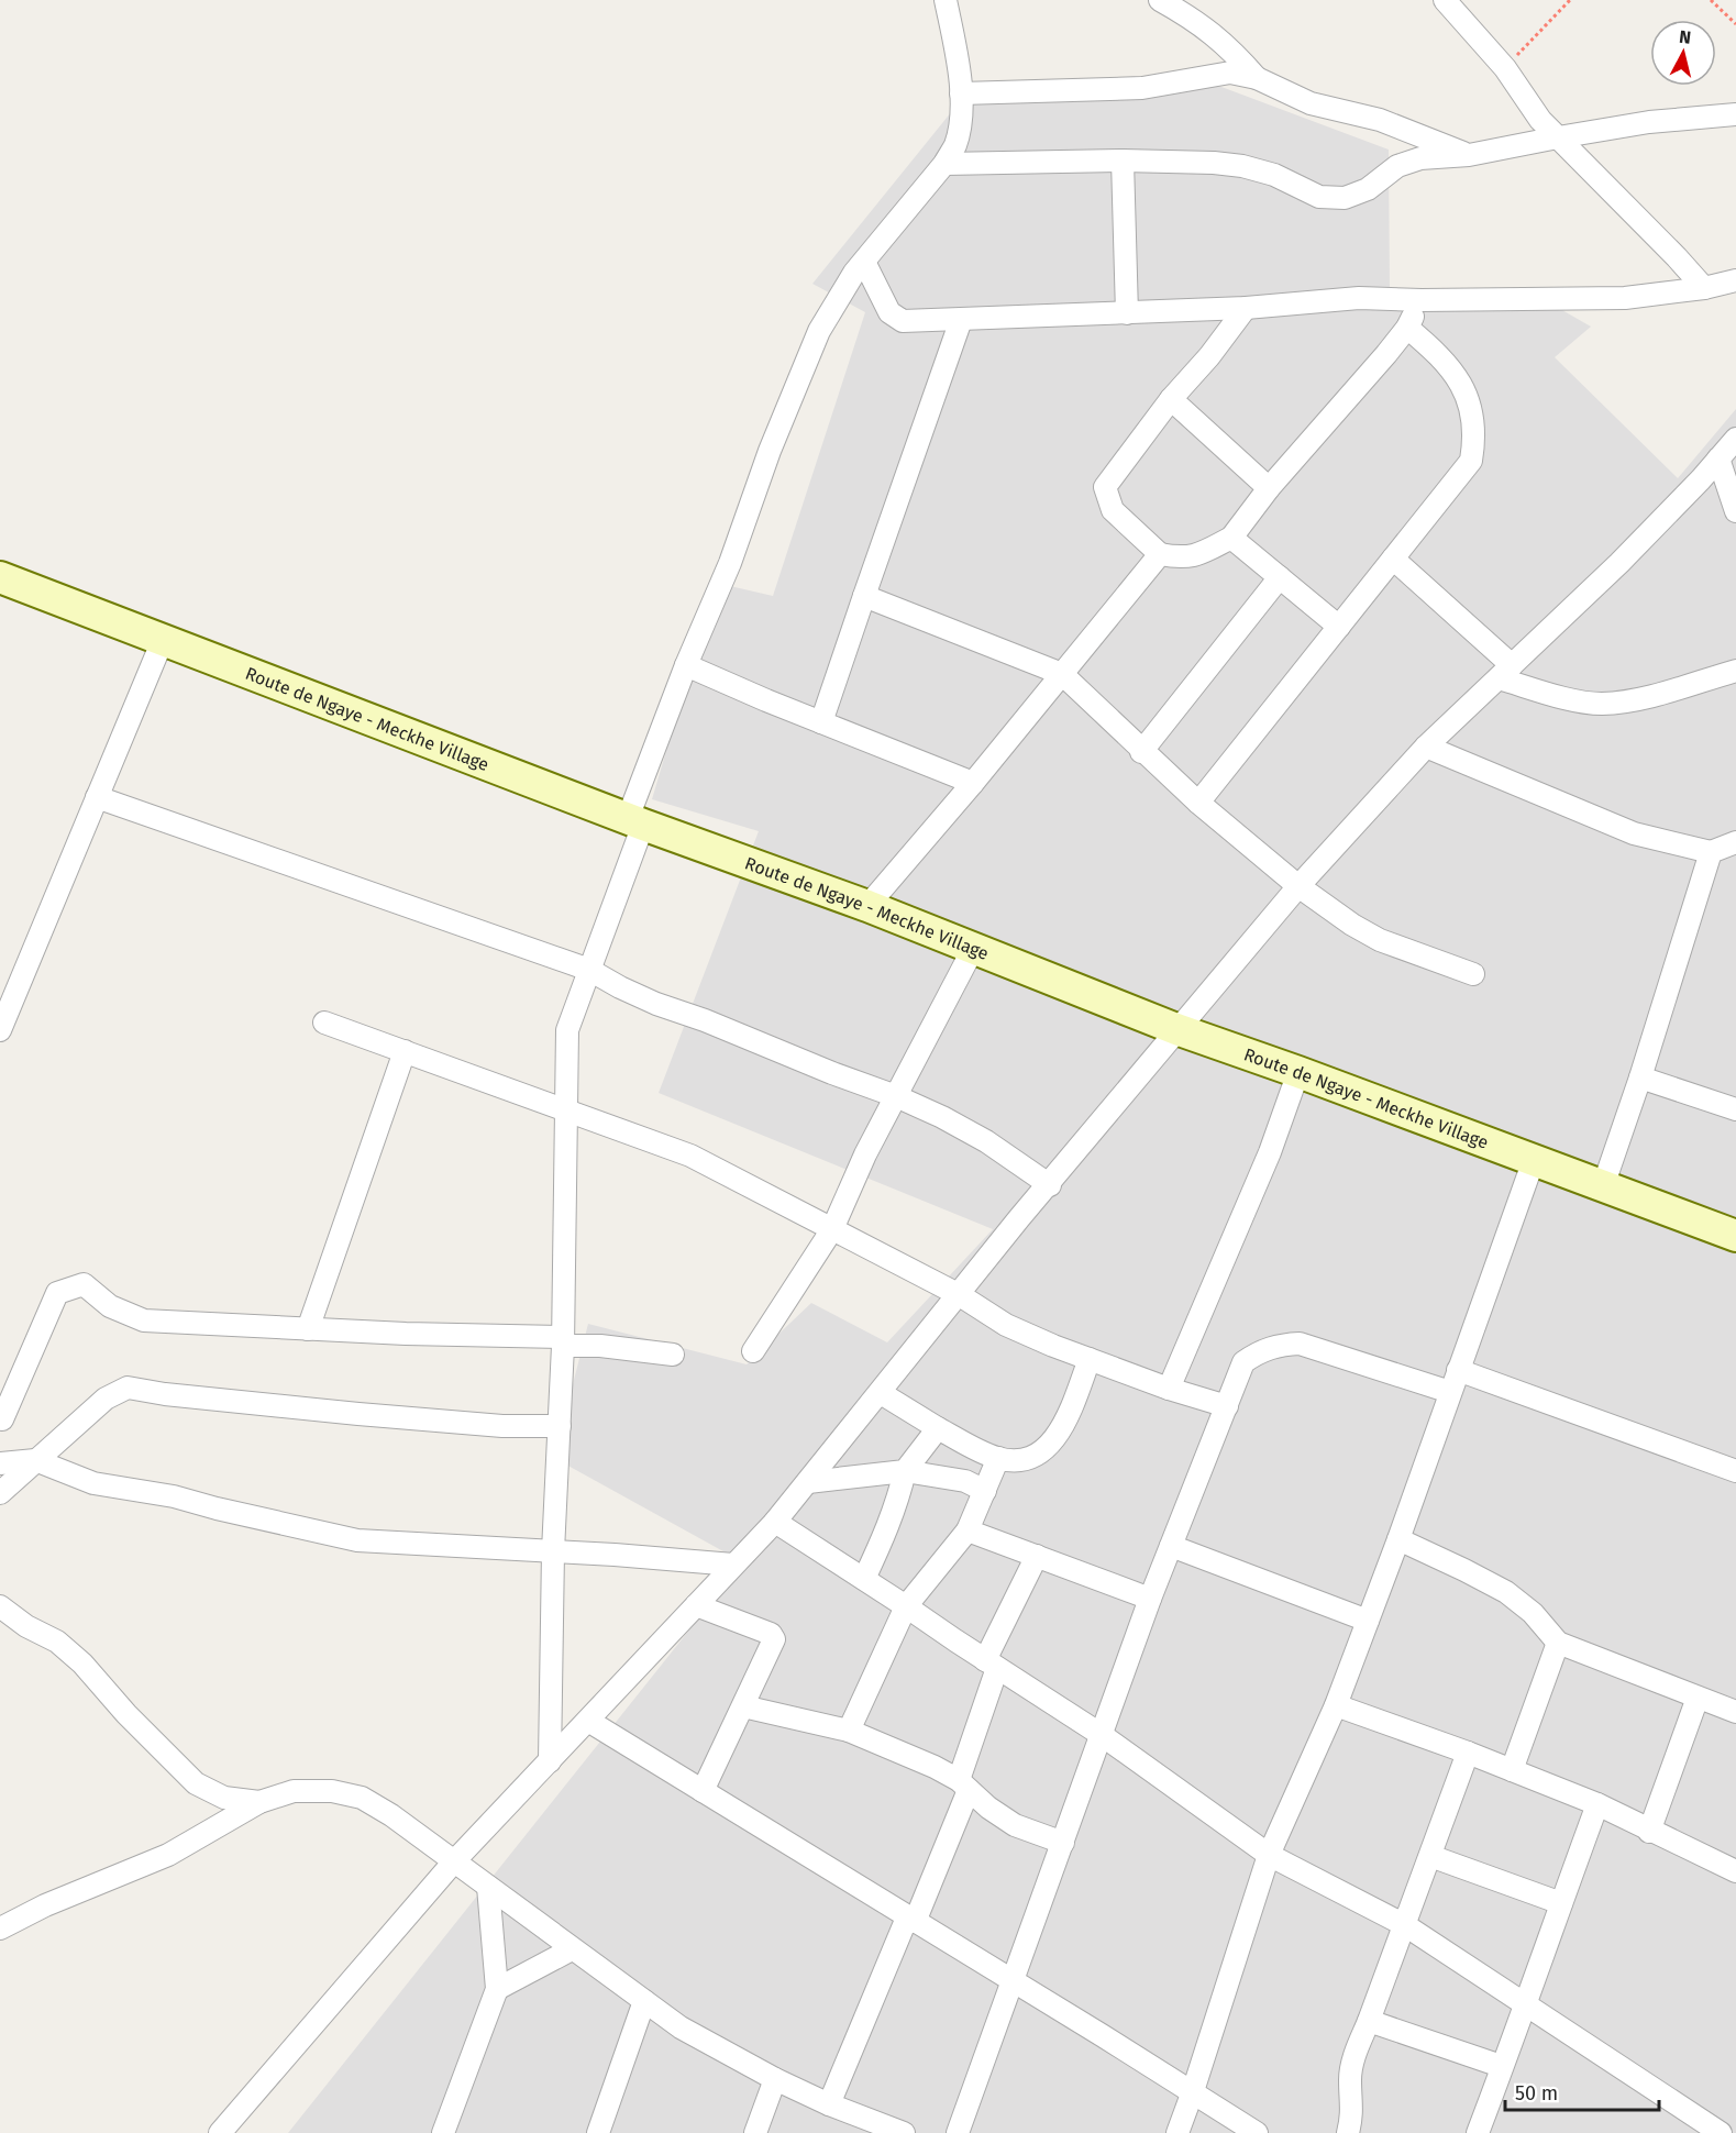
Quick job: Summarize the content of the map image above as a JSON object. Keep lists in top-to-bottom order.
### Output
{
  "streets": {
    "main road": ["Route de Ngaye - Meckhe Village"]
  },
  "scale_bar": "50 m",
  "north": "top"
}
